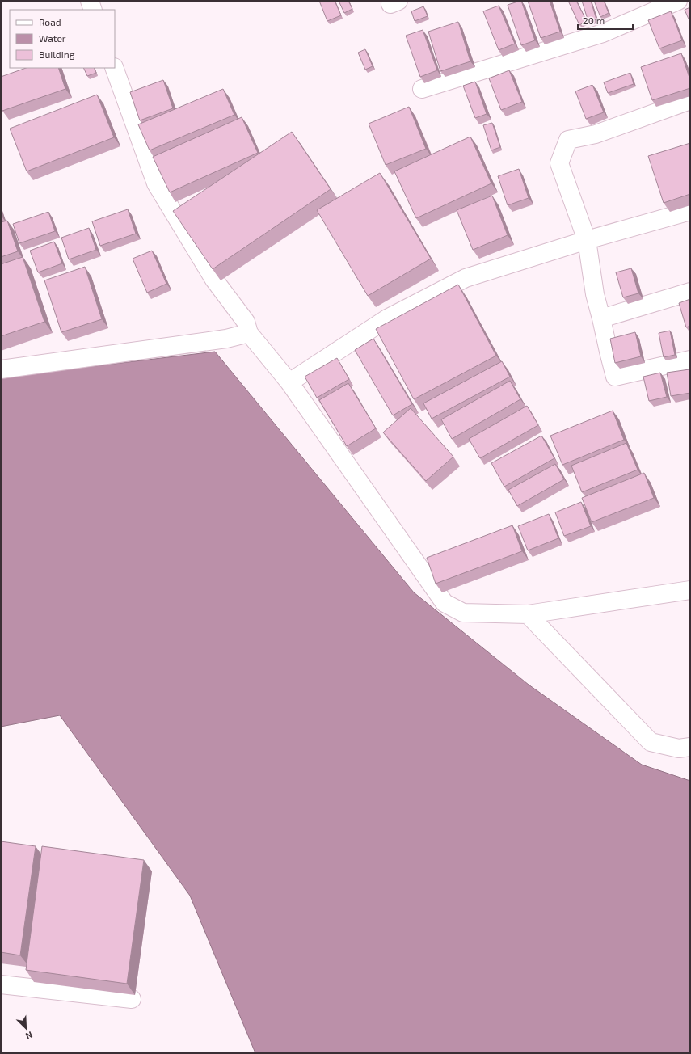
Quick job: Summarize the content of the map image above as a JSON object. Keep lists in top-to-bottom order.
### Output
{
  "legend": ["Road", "Water", "Building"],
  "scale_bar": "20 m",
  "north": "bottom right"
}
